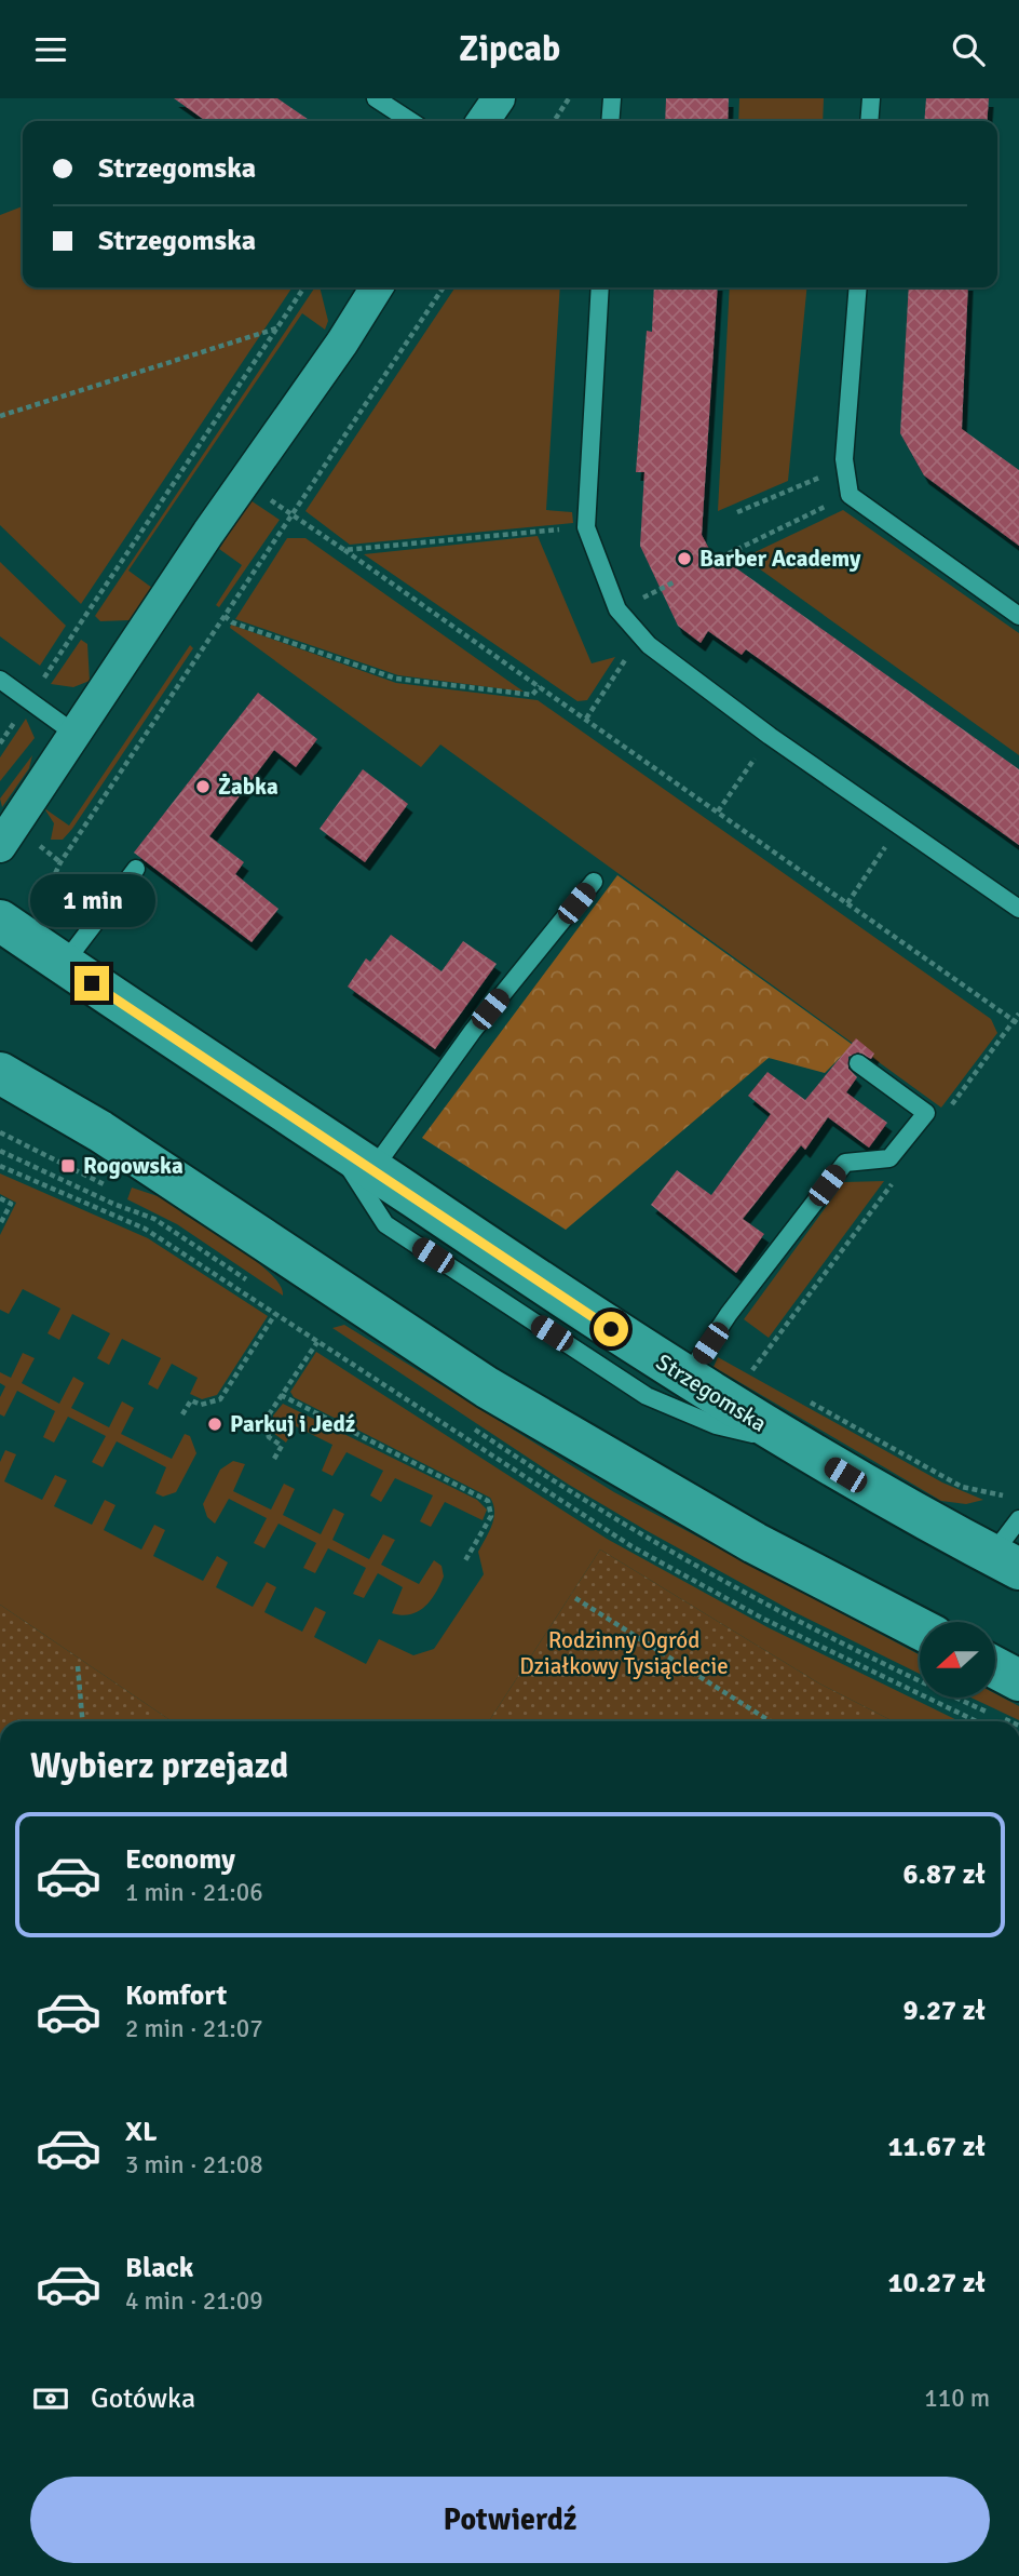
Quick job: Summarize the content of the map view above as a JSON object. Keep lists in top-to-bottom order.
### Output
{
  "streets": {
    "main road": ["Strzegomska"]
  },
  "parks": ["Rodzinny Ogród Działkowy Tysiąclecie"],
  "places": {
    "other": ["Barber Academy", "Żabka", "Parkuj i Jedź"],
    "transit": ["Rogowska"]
  },
  "north": "left",
  "page": {
    "header": "Zipcab",
    "banner": ["Strzegomska", "Strzegomska"],
    "bubble": "1 min",
    "heading": "Wybierz przejazd",
    "list": [
      {
        "name": "Economy",
        "note": "1 min · 21:06",
        "value": "6.87 zł"
      },
      {
        "name": "Komfort",
        "note": "2 min · 21:07",
        "value": "9.27 zł"
      },
      {
        "name": "XL",
        "note": "3 min · 21:08",
        "value": "11.67 zł"
      },
      {
        "name": "Black",
        "note": "4 min · 21:09",
        "value": "10.27 zł"
      }
    ],
    "pay": ["Gotówka", "110 m"],
    "buttons": "Potwierdź"
  }
}
